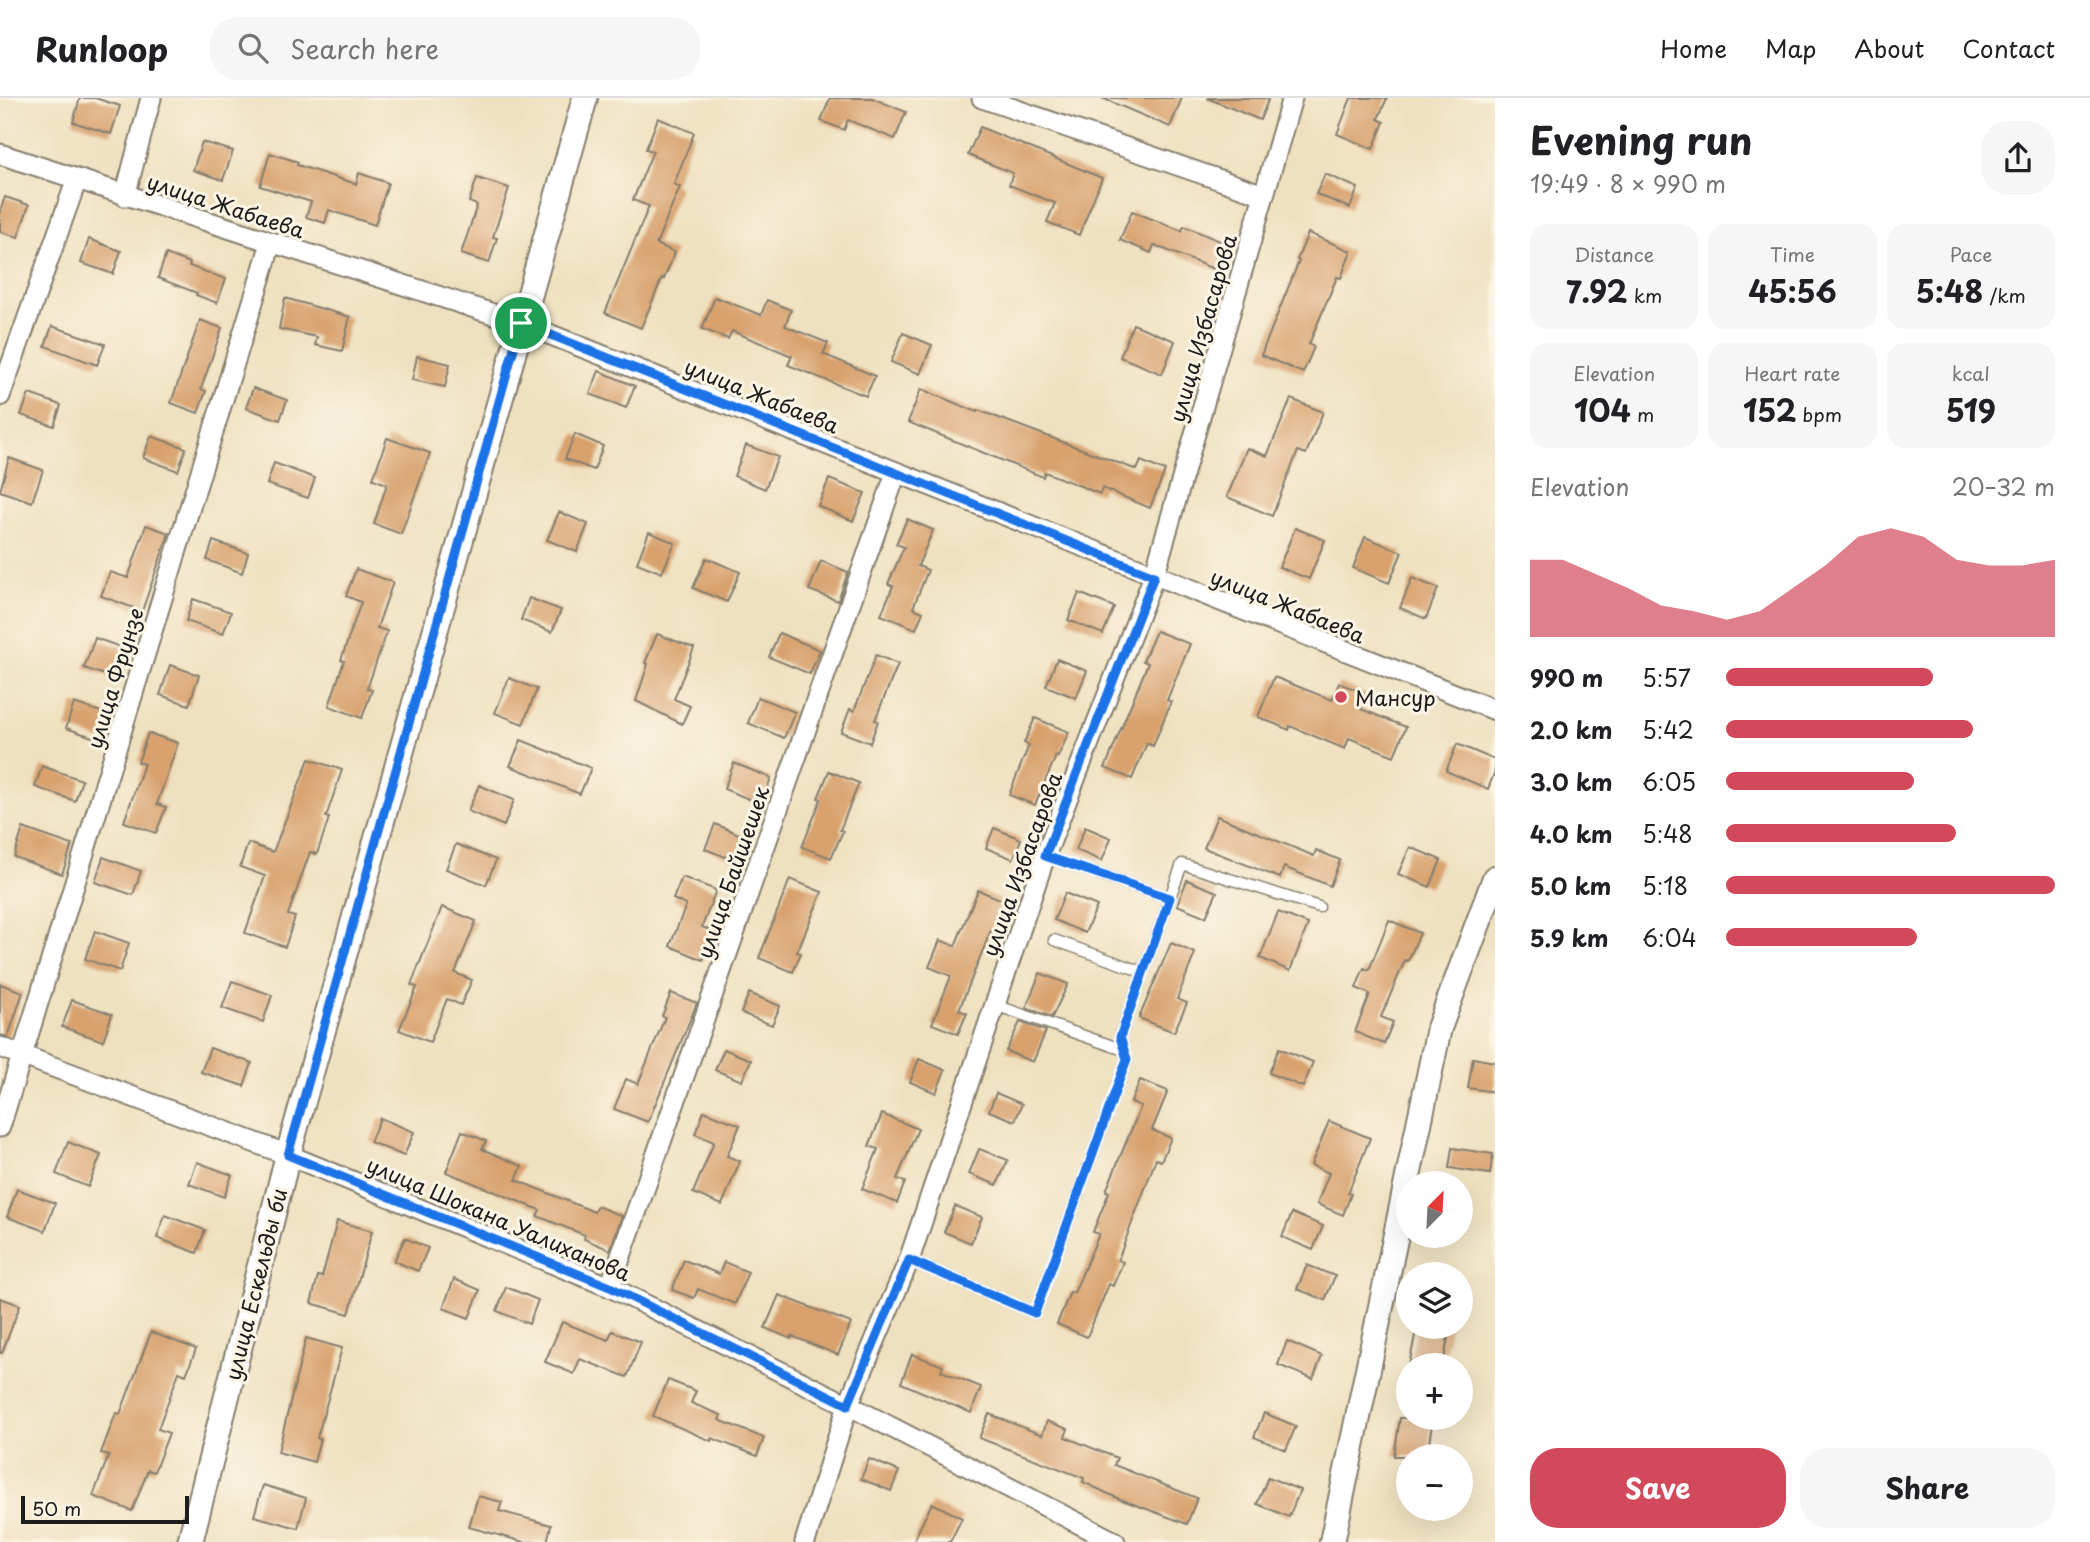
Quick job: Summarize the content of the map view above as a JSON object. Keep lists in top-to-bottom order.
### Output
{
  "streets": {
    "street": [
      "улица Жабаева",
      "улица Избасарова",
      "улица Фрунзе",
      "улица Байшешек",
      "улица Шокана Уалиханова",
      "улица Ескельды би"
    ]
  },
  "crossings": [
    ["улица Жабаева", "улица Избасарова"],
    ["улица Жабаева", "улица Фрунзе"],
    ["улица Жабаева", "улица Байшешек"],
    ["улица Жабаева", "улица Ескельды би"],
    ["улица Избасарова", "улица Шокана Уалиханова"],
    ["улица Фрунзе", "улица Шокана Уалиханова"],
    ["улица Байшешек", "улица Шокана Уалиханова"],
    ["улица Шокана Уалиханова", "улица Ескельды би"]
  ],
  "places": ["Мансур"],
  "scale_bar": "50 m",
  "north": "top right",
  "page": {
    "header": "Runloop",
    "search": "Search here",
    "nav": [
      "Home",
      "Map",
      "About",
      "Contact"
    ],
    "heading": ["Evening run", "19:49 · 8 × 990 m"],
    "stats": [
      ["Distance", "7.92 km"],
      ["Time", "45:56"],
      ["Pace", "5:48 /km"],
      ["Elevation", "104 m"],
      ["Heart rate", "152 bpm"],
      ["kcal", "519"]
    ],
    "chart": ["Elevation", "20–32 m"],
    "list": [
      {
        "name": "990 m",
        "note": "5:57"
      },
      {
        "name": "2.0 km",
        "note": "5:42"
      },
      {
        "name": "3.0 km",
        "note": "6:05"
      },
      {
        "name": "4.0 km",
        "note": "5:48"
      },
      {
        "name": "5.0 km",
        "note": "5:18"
      },
      {
        "name": "5.9 km",
        "note": "6:04"
      }
    ],
    "map_buttons": ["+", "−"],
    "buttons": ["Save", "Share"],
    "scale": "50 m"
  }
}
